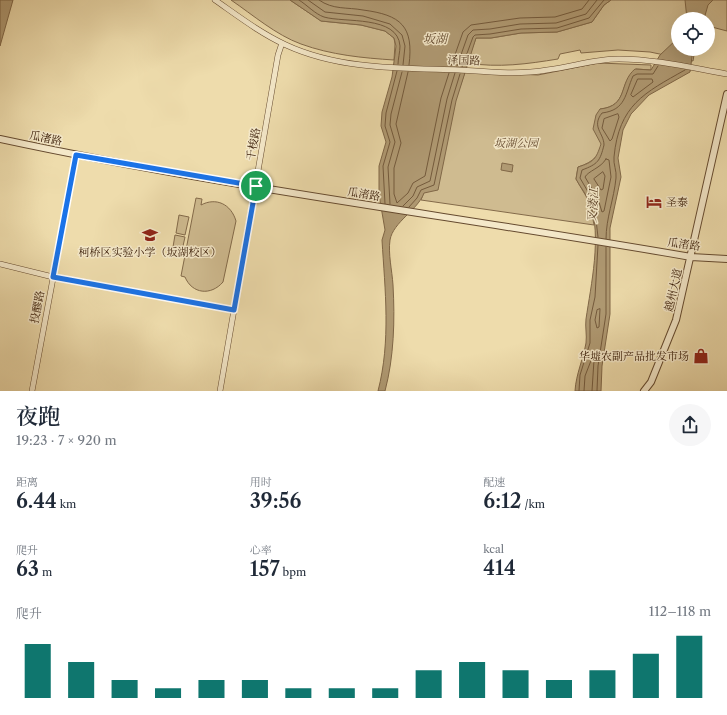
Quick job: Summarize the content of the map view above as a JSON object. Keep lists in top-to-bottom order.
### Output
{
  "streets": {
    "street": [
      "泽国路",
      "瓜渚路",
      "千梭路",
      "越州大道",
      "投醪路"
    ]
  },
  "crossings": [
    ["泽国路", "千梭路"],
    ["瓜渚路", "千梭路"],
    ["瓜渚路", "越州大道"],
    ["瓜渚路", "投醪路"]
  ],
  "water": ["坂湖", "叉溇江"],
  "parks": ["坂湖公园"],
  "places": {
    "hotel": ["圣泰"],
    "school or university": ["柯桥区实验小学（坂湖校区）"],
    "shop": ["华墟农副产品批发市场"]
  },
  "page": {
    "heading": ["夜跑", "19:23 · 7 × 920 m"],
    "stats": [
      ["距离", "6.44 km"],
      ["用时", "39:56"],
      ["配速", "6:12 /km"],
      ["爬升", "63 m"],
      ["心率", "157 bpm"],
      ["kcal", "414"]
    ],
    "chart": ["爬升", "112–118 m"]
  }
}
